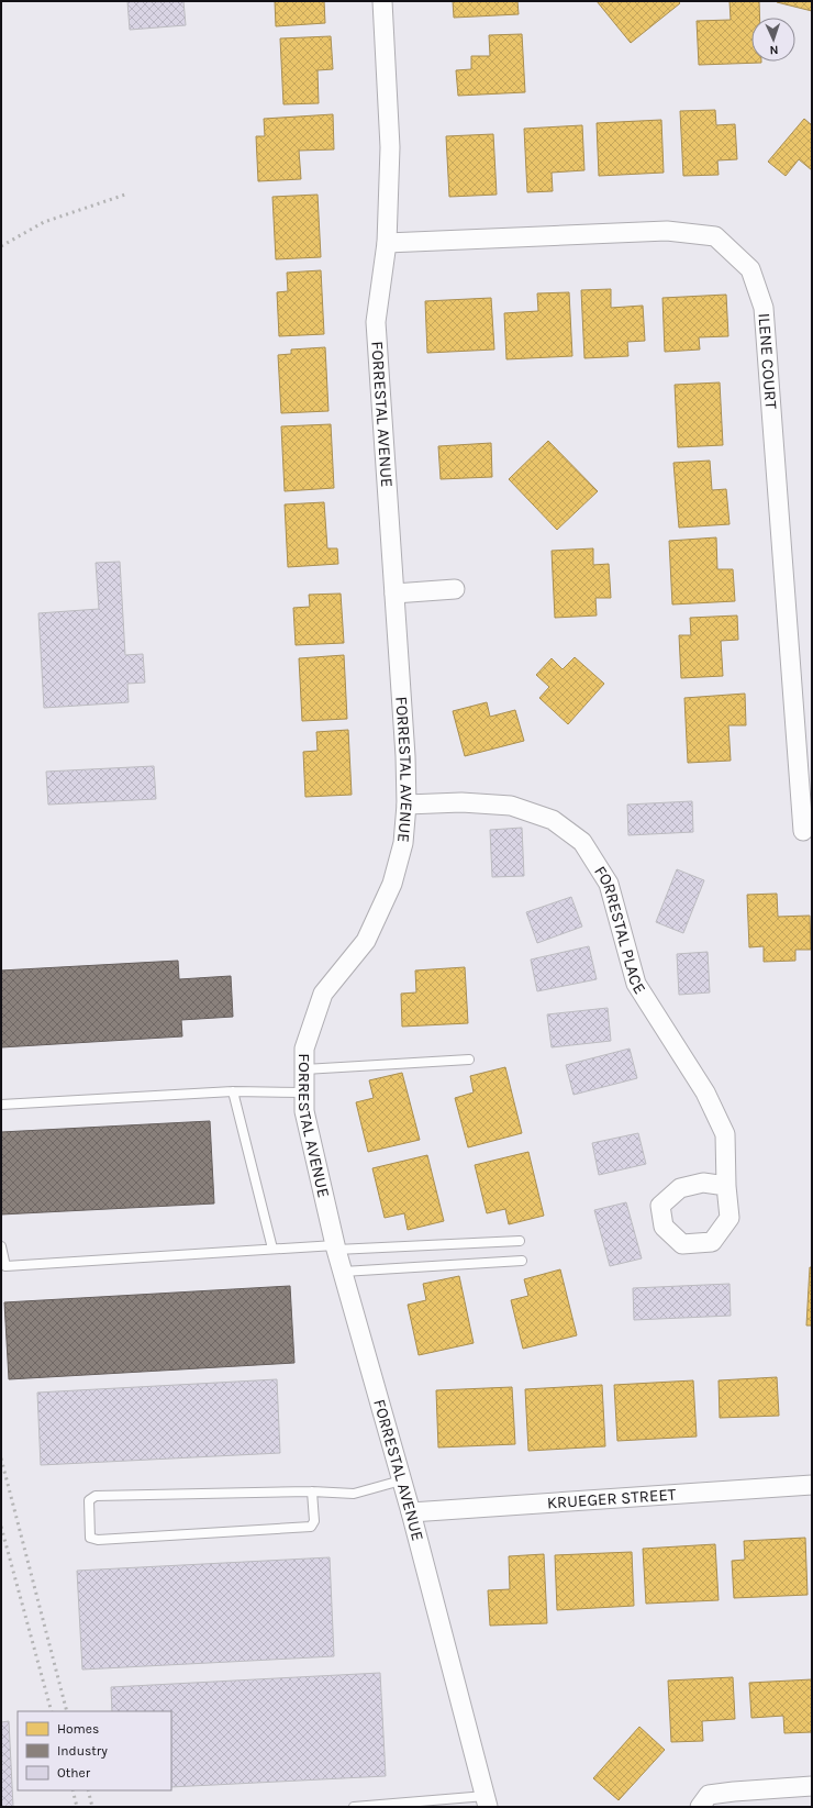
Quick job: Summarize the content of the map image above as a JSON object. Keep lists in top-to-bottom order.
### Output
{
  "streets": {
    "street": [
      "ILENE COURT",
      "FORRESTAL AVENUE",
      "FORRESTAL PLACE",
      "KRUEGER STREET"
    ]
  },
  "crossings": [
    ["ILENE COURT", "FORRESTAL AVENUE"],
    ["FORRESTAL AVENUE", "FORRESTAL PLACE"],
    ["FORRESTAL AVENUE", "KRUEGER STREET"]
  ],
  "legend": ["Homes", "Industry", "Other"],
  "north": "bottom"
}
